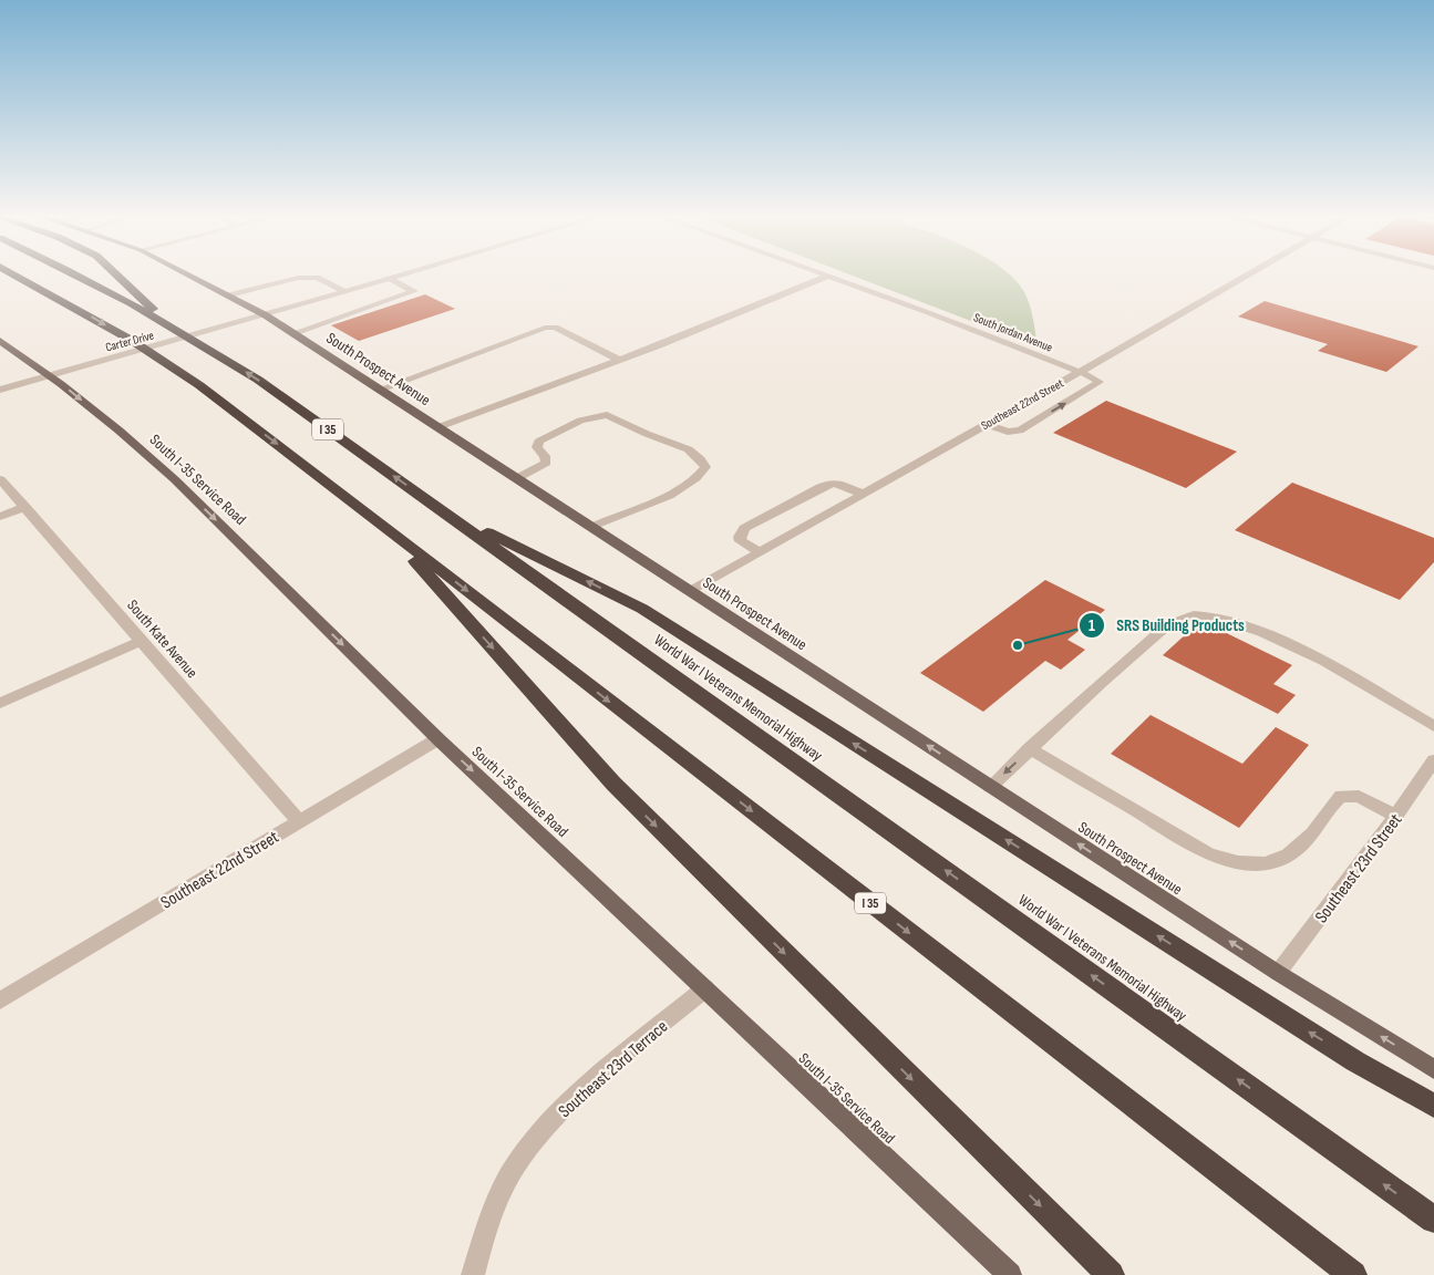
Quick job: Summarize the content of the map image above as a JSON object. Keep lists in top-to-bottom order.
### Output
{
  "streets": {
    "highway": ["I 35", "World War I Veterans Memorial Highway"],
    "main road": ["South Prospect Avenue", "South I-35 Service Road"],
    "street": [
      "South Jordan Avenue",
      "Carter Drive",
      "Southeast 22nd Street",
      "South Kate Avenue",
      "Southeast 23rd Street",
      "Southeast 23rd Terrace"
    ]
  },
  "crossings": [
    ["South Jordan Avenue", "Southeast 22nd Street"],
    ["Carter Drive", "South Prospect Avenue"],
    ["Carter Drive", "South I-35 Service Road"],
    ["South Prospect Avenue", "Southeast 22nd Street"],
    ["South Prospect Avenue", "Southeast 23rd Street"],
    ["Southeast 22nd Street", "South I-35 Service Road"],
    ["Southeast 22nd Street", "South Kate Avenue"],
    ["South I-35 Service Road", "Southeast 23rd Terrace"]
  ],
  "one_way": ["South Prospect Avenue", "South I-35 Service Road"],
  "places": ["SRS Building Products"]
}
